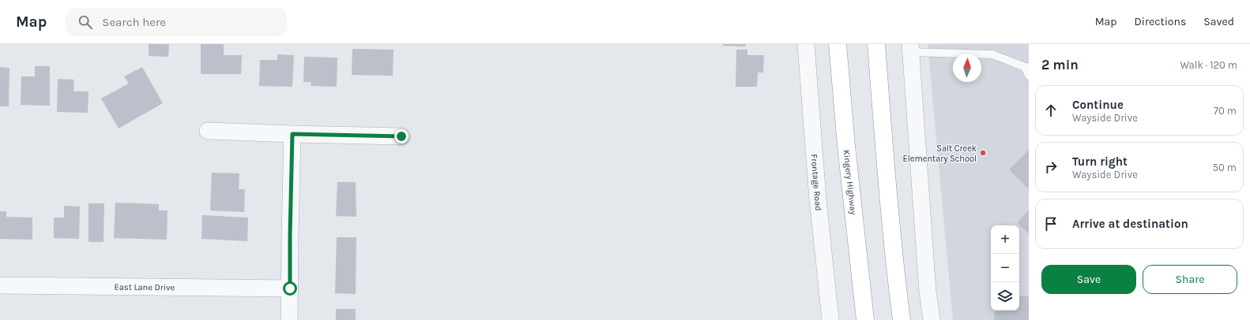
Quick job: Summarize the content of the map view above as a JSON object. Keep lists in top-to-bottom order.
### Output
{
  "streets": {
    "highway": ["Kingery Highway"],
    "street": ["Frontage Road", "East Lane Drive"]
  },
  "places": ["Salt Creek Elementary School"],
  "north": "top",
  "page": {
    "header": "Map",
    "search": "Search here",
    "nav": ["Map", "Directions", "Saved"],
    "heading": ["2 min", "Walk · 120 m"],
    "list": [
      ["Continue", "Wayside Drive", "70 m"],
      ["Turn right", "Wayside Drive", "50 m"],
      "Arrive at destination"
    ],
    "map_buttons": ["+", "−"],
    "buttons": ["Save", "Share"]
  }
}
